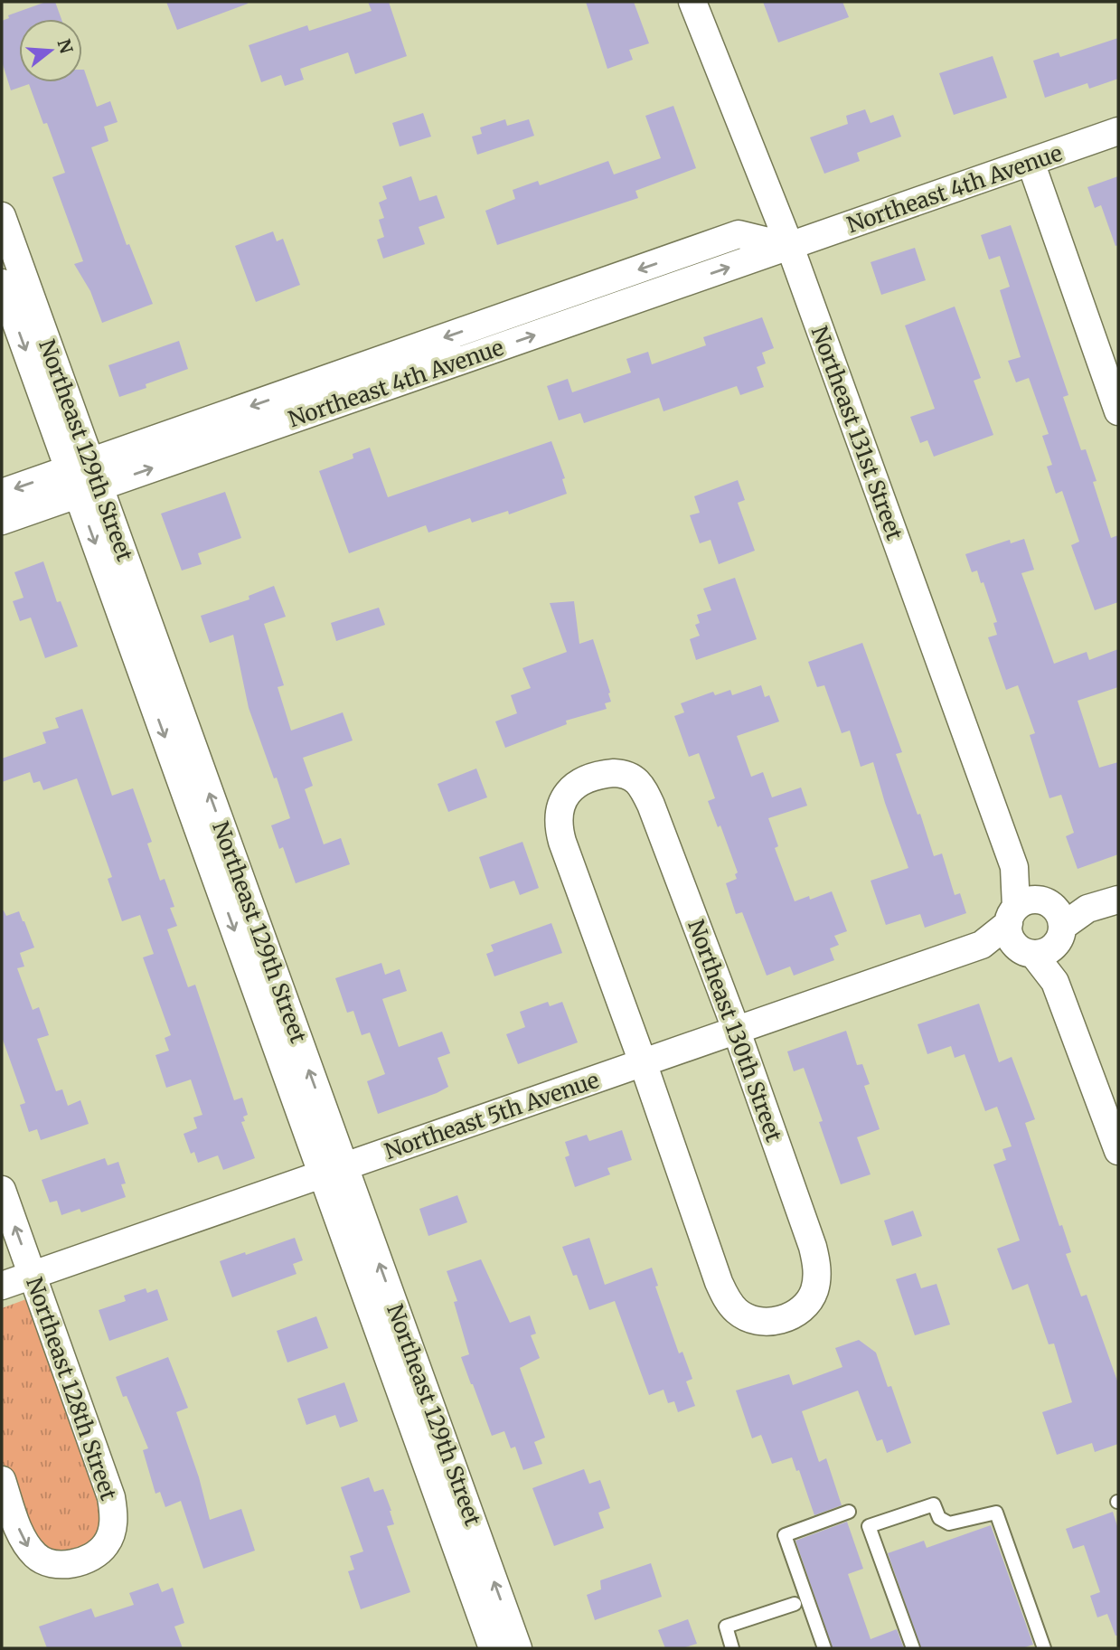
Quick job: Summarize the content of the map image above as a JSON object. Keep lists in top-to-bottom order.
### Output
{
  "streets": {
    "street": [
      "Northeast 4th Avenue",
      "Northeast 131st Street",
      "Northeast 129th Street",
      "Northeast 130th Street",
      "Northeast 5th Avenue",
      "Northeast 128th Street"
    ]
  },
  "crossings": [
    ["Northeast 4th Avenue", "Northeast 131st Street"],
    ["Northeast 4th Avenue", "Northeast 129th Street"],
    ["Northeast 131st Street", "Northeast 5th Avenue"],
    ["Northeast 129th Street", "Northeast 5th Avenue"],
    ["Northeast 130th Street", "Northeast 5th Avenue"],
    ["Northeast 5th Avenue", "Northeast 128th Street"]
  ],
  "north": "right"
}
